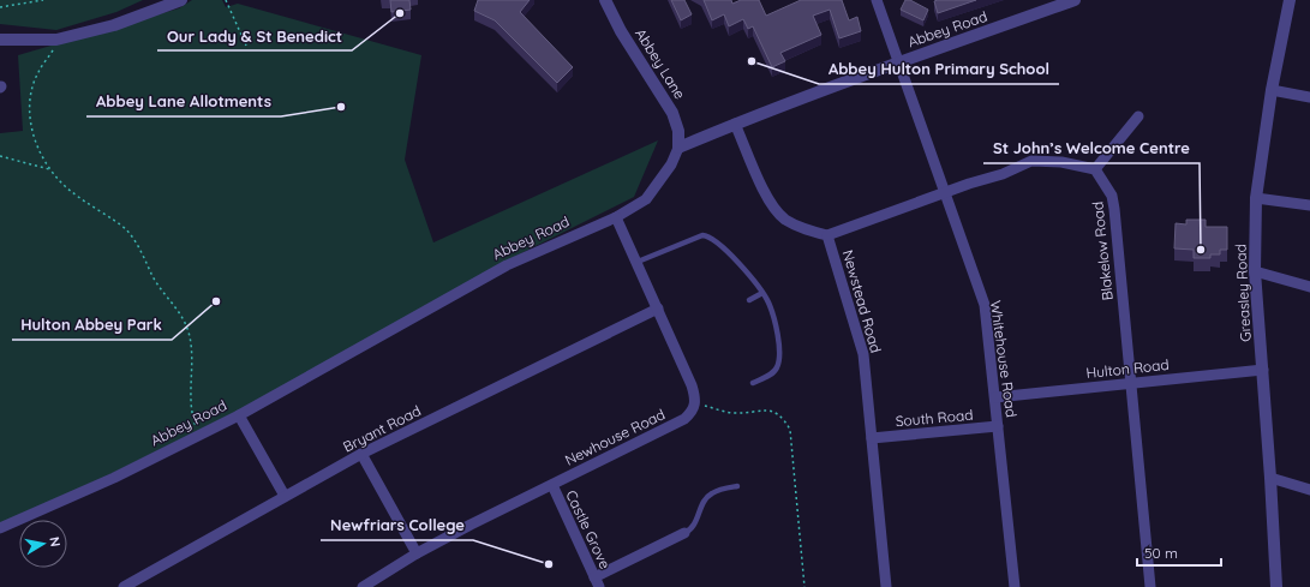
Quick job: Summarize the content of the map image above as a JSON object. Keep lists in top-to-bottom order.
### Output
{
  "streets": {
    "street": [
      "Abbey Road",
      "Abbey Lane",
      "Blakelow Road",
      "Greasley Road",
      "Newstead Road",
      "Whitehouse Road",
      "Hulton Road",
      "South Road",
      "Bryant Road",
      "Newhouse Road",
      "Castle Grove"
    ]
  },
  "crossings": [
    ["Abbey Road", "Abbey Lane"],
    ["Abbey Road", "Newstead Road"],
    ["Abbey Road", "Whitehouse Road"],
    ["Blakelow Road", "Hulton Road"],
    ["Greasley Road", "Hulton Road"],
    ["Newstead Road", "South Road"],
    ["Whitehouse Road", "Hulton Road"],
    ["Whitehouse Road", "South Road"],
    ["Newhouse Road", "Castle Grove"]
  ],
  "places": [
    "Our Lady & St Benedict",
    "Abbey Hulton Primary School",
    "Abbey Lane Allotments",
    "St John’s Welcome Centre",
    "Hulton Abbey Park",
    "Newfriars College"
  ],
  "scale_bar": "50 m",
  "north": "right"
}
